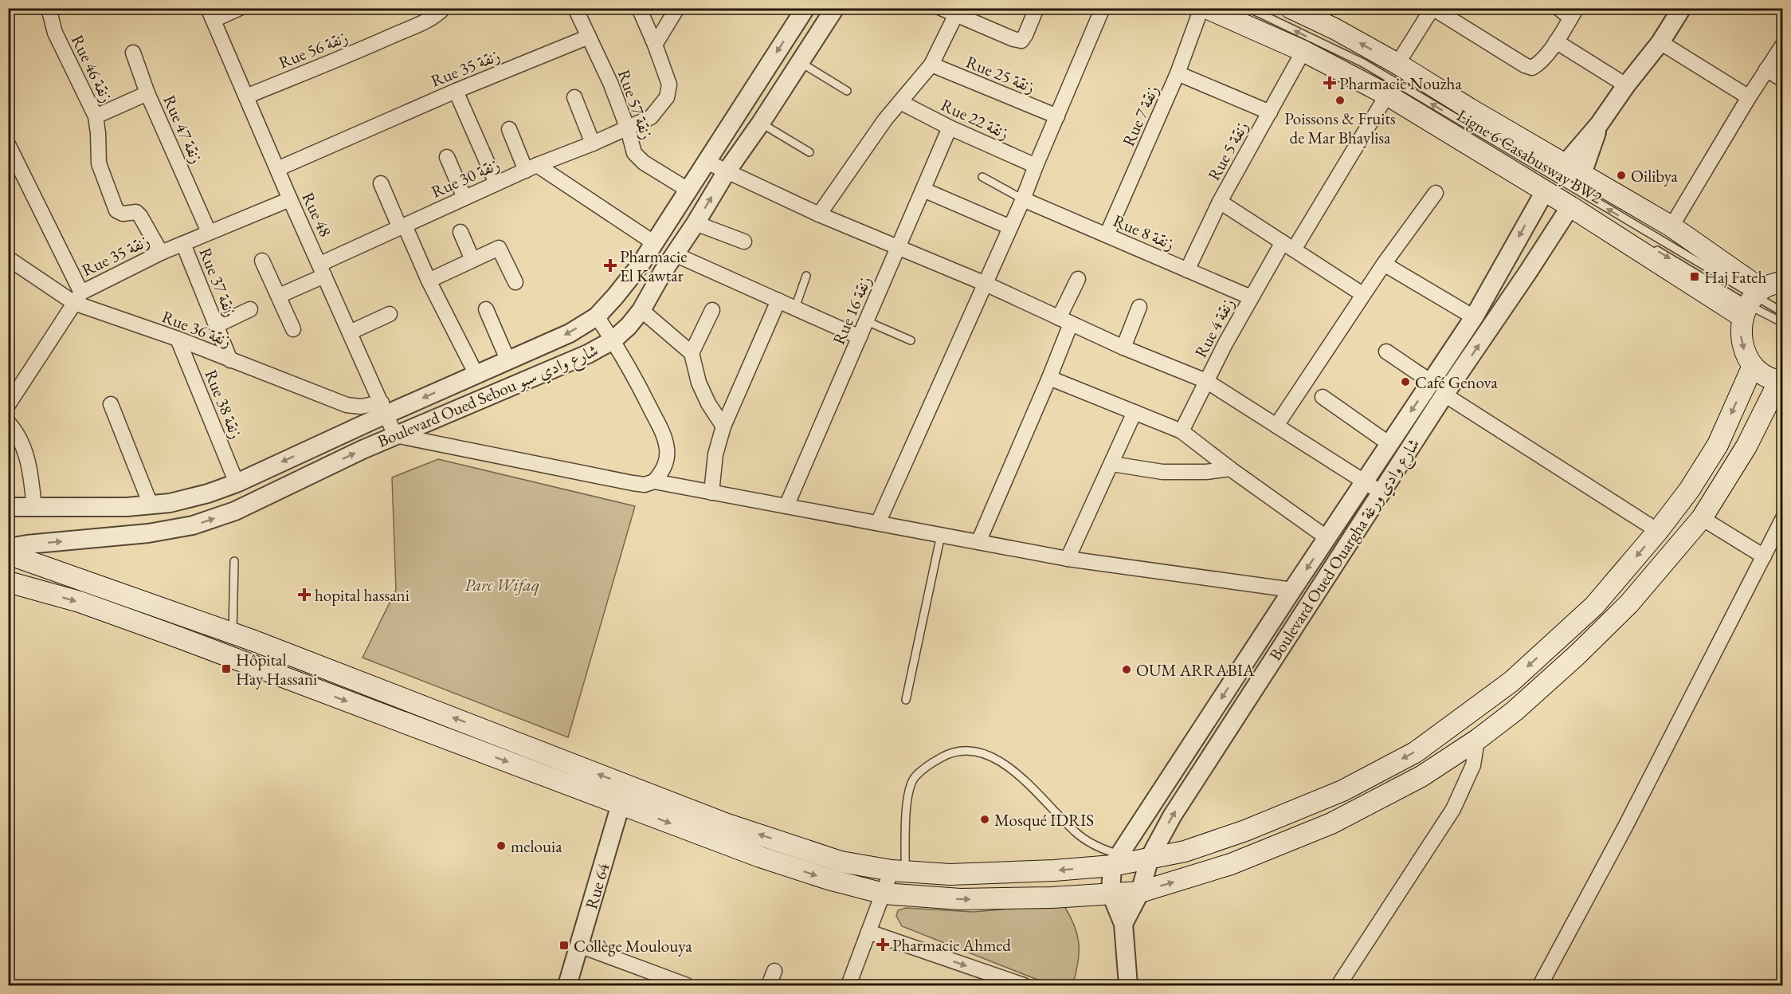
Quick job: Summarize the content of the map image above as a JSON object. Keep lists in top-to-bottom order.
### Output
{
  "streets": {
    "street": [
      "Rue 56 زنقة",
      "Rue 35 زنقة",
      "Rue 46 زنقة",
      "Rue 25 زنقة",
      "Rue 57 زنقة",
      "Rue 7 زنقة",
      "Rue 22 زنقة",
      "Rue 47 زنقة",
      "Rue 5 زنقة",
      "Rue 30 زنقة",
      "Rue 48",
      "Rue 8 زنقة",
      "Rue 37 زنقة",
      "Rue 16 زنقة",
      "Rue 4 زنقة",
      "Rue 36 زنقة",
      "Boulevard Oued Sebou شارع وادي سبو",
      "Rue 38 زنقة",
      "Boulevard Oued Ouargha شارع وادي ورغة",
      "Rue 64"
    ],
    "lane": ["Ligne 6 Casabusway BW2"]
  },
  "crossings": [
    ["Rue 56 زنقة", "Rue 48"],
    ["Rue 35 زنقة", "Rue 46 زنقة"],
    ["Rue 35 زنقة", "Rue 57 زنقة"],
    ["Rue 35 زنقة", "Rue 47 زنقة"],
    ["Rue 35 زنقة", "Rue 48"],
    ["Rue 35 زنقة", "Rue 37 زنقة"],
    ["Rue 35 زنقة", "Rue 36 زنقة"],
    ["Rue 46 زنقة", "Rue 47 زنقة"],
    ["Rue 57 زنقة", "Rue 30 زنقة"],
    ["Rue 57 زنقة", "Boulevard Oued Sebou شارع وادي سبو"],
    ["Rue 7 زنقة", "Rue 8 زنقة"],
    ["Rue 22 زنقة", "Rue 16 زنقة"],
    ["Rue 5 زنقة", "Rue 8 زنقة"],
    ["Ligne 6 Casabusway BW2", "Boulevard Oued Ouargha شارع وادي ورغة"],
    ["Rue 30 زنقة", "Rue 48"],
    ["Rue 48", "Rue 36 زنقة"],
    ["Rue 48", "Boulevard Oued Sebou شارع وادي سبو"],
    ["Rue 8 زنقة", "Rue 4 زنقة"],
    ["Rue 37 زنقة", "Rue 36 زنقة"],
    ["Rue 36 زنقة", "Boulevard Oued Sebou شارع وادي سبو"],
    ["Rue 36 زنقة", "Rue 38 زنقة"],
    ["Boulevard Oued Sebou شارع وادي سبو", "Rue 38 زنقة"]
  ],
  "parks": ["Parc Wifaq"],
  "places": {
    "health": [
      "Pharmacie Nouzha",
      "Pharmacie El Kawtar",
      "hopital hassani",
      "Pharmacie Ahmed"
    ],
    "other": [
      "Poissons & Fruits de Mar Bhaylisa",
      "Oilibya",
      "Café Genova",
      "OUM ARRABIA",
      "Mosqué IDRIS",
      "melouia"
    ],
    "transit": ["Haj Fateh", "Hôpital Hay Hassani", "Collège Moulouya"]
  }
}
